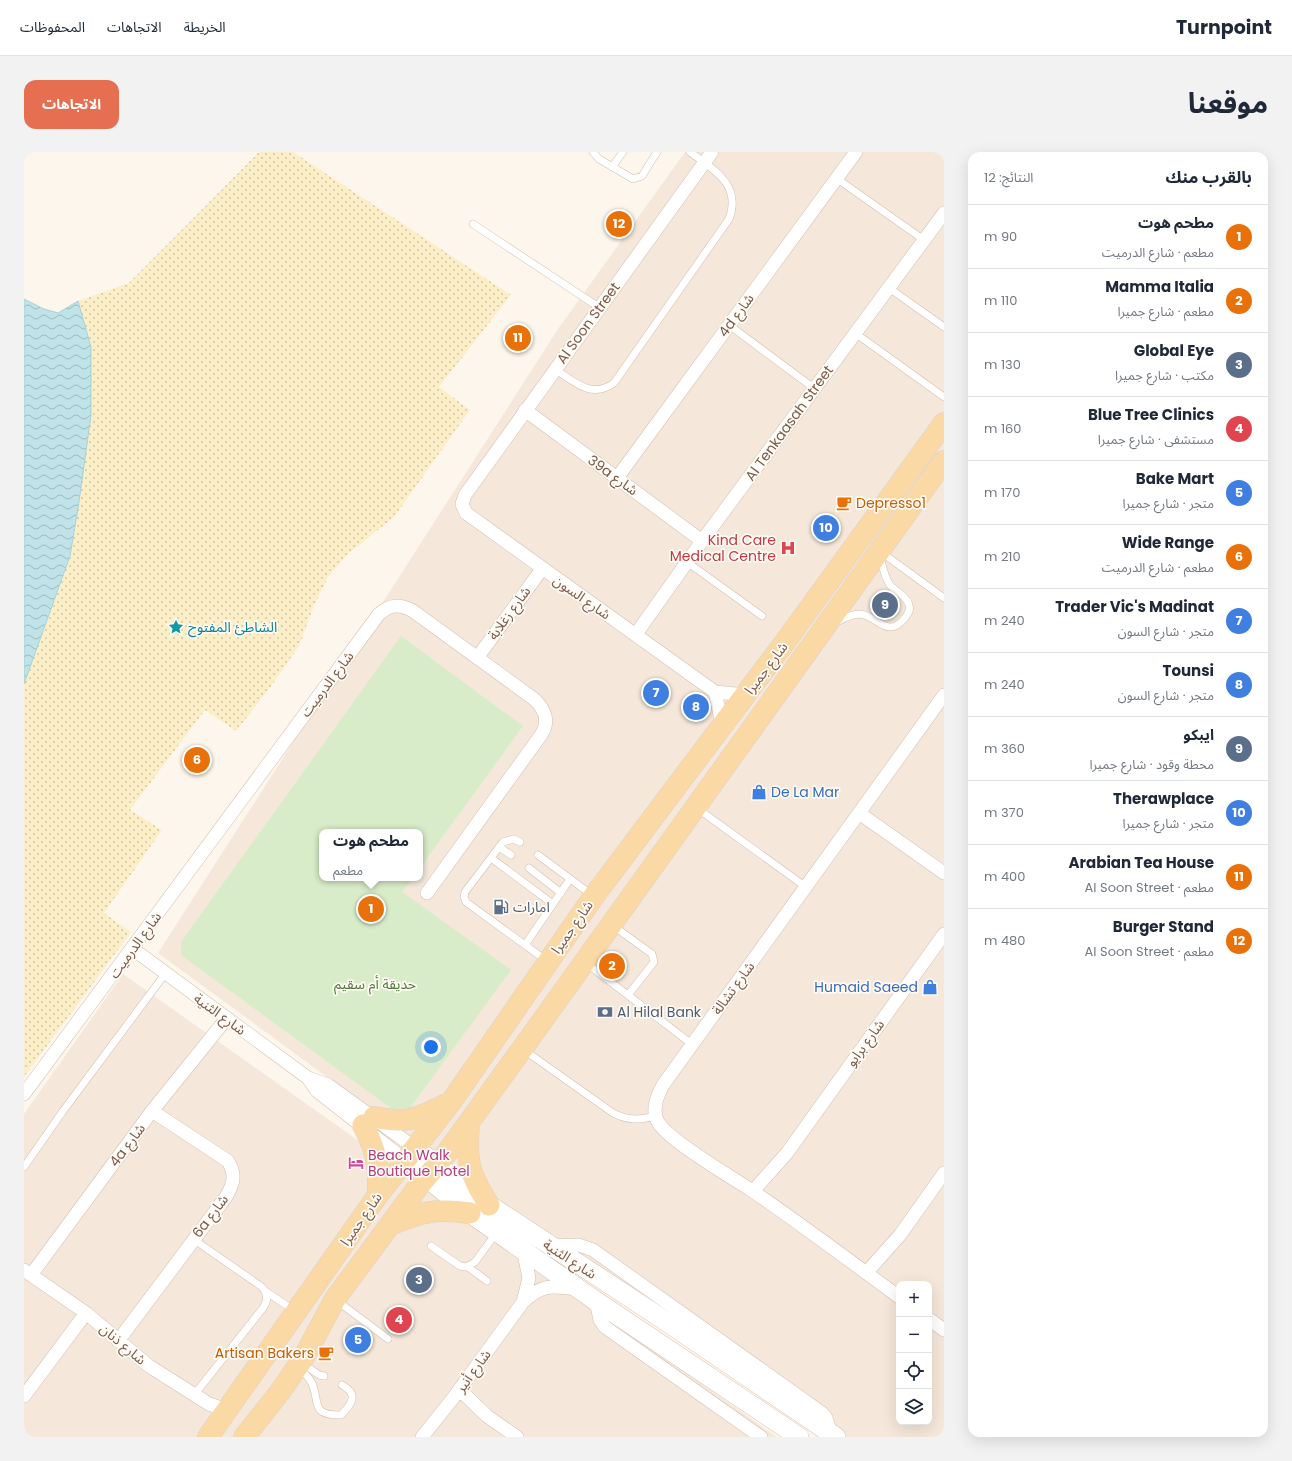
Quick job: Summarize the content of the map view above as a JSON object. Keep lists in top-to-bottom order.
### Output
{
  "streets": {
    "main road": ["شارع جميرا", "شارع الثنية"],
    "street": [
      "4d شارع",
      "Al Soon Street",
      "Al Tenkaasah Street",
      "39a شارع",
      "شارع السون",
      "شارع زغلابة",
      "شارع الدرميت",
      "شارع تشالة",
      "شارع برايو",
      "4a شارع",
      "6a شارع",
      "شارع ذنان",
      "شارع أنير"
    ]
  },
  "crossings": [
    ["4d شارع", "39a شارع"],
    ["Al Soon Street", "39a شارع"],
    ["Al Soon Street", "شارع السون"],
    ["Al Tenkaasah Street", "39a شارع"],
    ["Al Tenkaasah Street", "شارع السون"],
    ["شارع السون", "شارع زغلابة"],
    ["شارع زغلابة", "شارع الدرميت"],
    ["شارع جميرا", "شارع الثنية"],
    ["شارع جميرا", "شارع ذنان"],
    ["شارع الدرميت", "شارع الثنية"],
    ["شارع الثنية", "4a شارع"],
    ["شارع الثنية", "شارع أنير"],
    ["4a شارع", "6a شارع"],
    ["4a شارع", "شارع ذنان"],
    ["6a شارع", "شارع ذنان"]
  ],
  "parks": ["حديقة أم سقيم"],
  "places": {
    "cafe": ["Depresso1", "Artisan Bakers"],
    "hospital": ["Kind Care Medical Centre"],
    "place": ["الشاطئ المفتوح"],
    "shop": ["De La Mar", "Humaid Saeed"],
    "fuel station": ["امارات"],
    "bank": ["Al Hilal Bank"],
    "hotel": ["Beach Walk Boutique Hotel"]
  },
  "page": {
    "header": "Turnpoint",
    "nav": ["الخريطة", "الاتجاهات", "المحفوظات"],
    "title": "موقعنا",
    "buttons": "الاتجاهات",
    "heading": ["بالقرب منك", "النتائج: 12"],
    "list": [
      {
        "mark": "1",
        "name": "مطحم هوت",
        "note": "مطعم · شارع الدرميت",
        "value": "90 m"
      },
      {
        "mark": "2",
        "name": "Mamma Italia",
        "note": "مطعم · شارع جميرا",
        "value": "110 m"
      },
      {
        "mark": "3",
        "name": "Global Eye",
        "note": "مكتب · شارع جميرا",
        "value": "130 m"
      },
      {
        "mark": "4",
        "name": "Blue Tree Clinics",
        "note": "مستشفى · شارع جميرا",
        "value": "160 m"
      },
      {
        "mark": "5",
        "name": "Bake Mart",
        "note": "متجر · شارع جميرا",
        "value": "170 m"
      },
      {
        "mark": "6",
        "name": "Wide Range",
        "note": "مطعم · شارع الدرميت",
        "value": "210 m"
      },
      {
        "mark": "7",
        "name": "Trader Vic's Madinat",
        "note": "متجر · شارع السون",
        "value": "240 m"
      },
      {
        "mark": "8",
        "name": "Tounsi",
        "note": "متجر · شارع السون",
        "value": "240 m"
      },
      {
        "mark": "9",
        "name": "ايبكو",
        "note": "محطة وقود · شارع جميرا",
        "value": "360 m"
      },
      {
        "mark": "10",
        "name": "Therawplace",
        "note": "متجر · شارع جميرا",
        "value": "370 m"
      },
      {
        "mark": "11",
        "name": "Arabian Tea House",
        "note": "مطعم · Al Soon Street",
        "value": "400 m"
      },
      {
        "mark": "12",
        "name": "Burger Stand",
        "note": "مطعم · Al Soon Street",
        "value": "480 m"
      }
    ],
    "pins": [
      "12",
      "11",
      "10",
      "9",
      "7",
      "8",
      "6",
      "1",
      "2",
      "3",
      "4",
      "5"
    ],
    "popup": ["مطحم هوت", "مطعم"],
    "map_buttons": ["+", "−"]
  }
}
